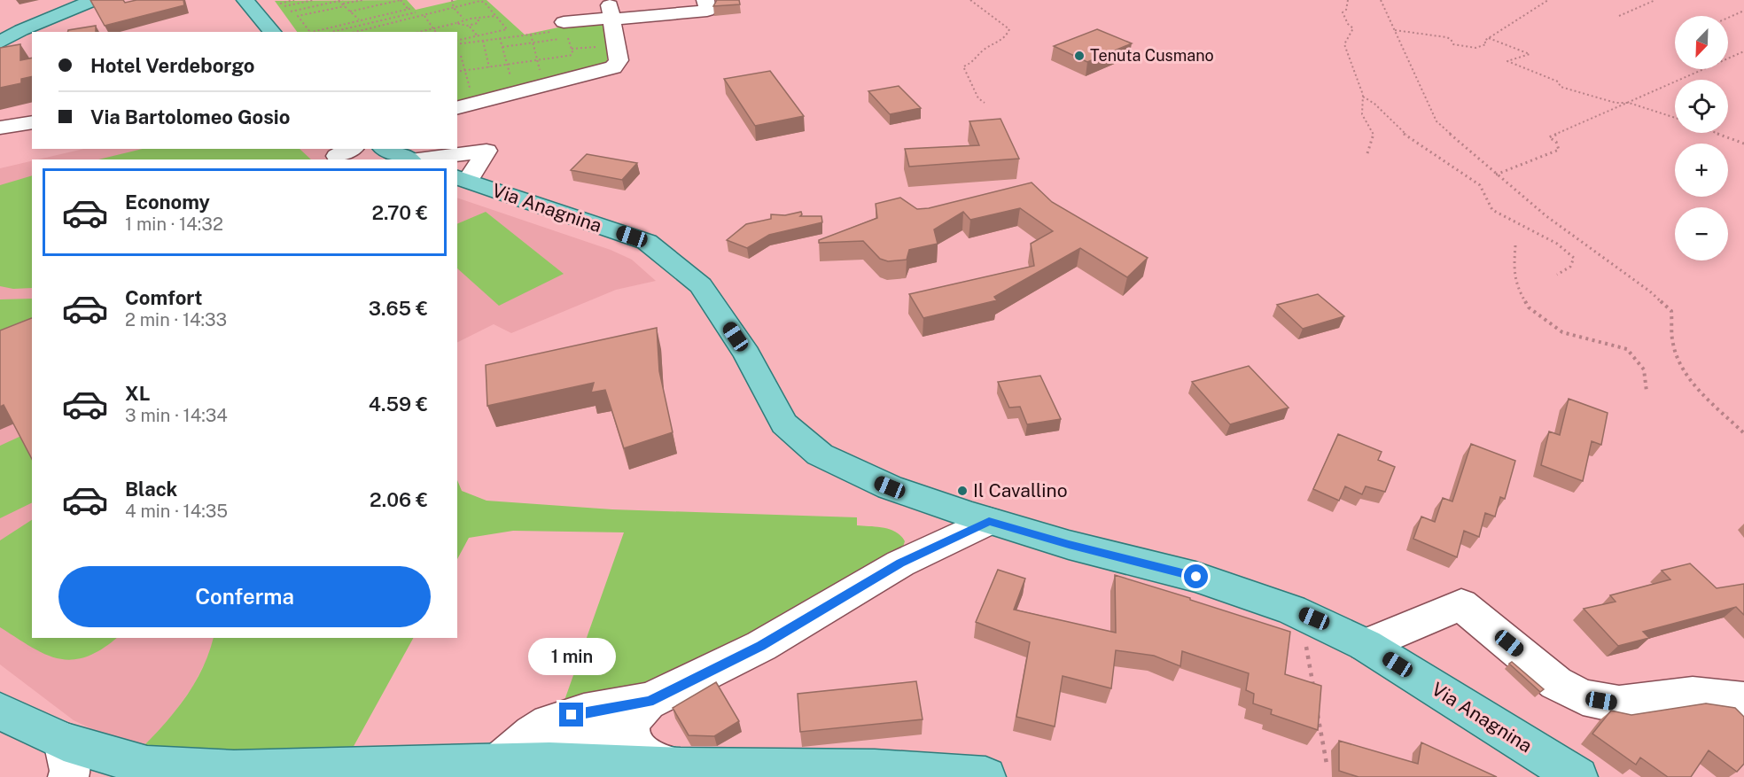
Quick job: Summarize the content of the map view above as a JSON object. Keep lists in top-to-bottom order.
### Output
{
  "streets": {
    "main road": ["Via Anagnina"]
  },
  "places": ["Tenuta Cusmano", "Il Cavallino"],
  "north": "bottom left",
  "page": {
    "map_buttons": ["+", "−"],
    "banner": ["Hotel Verdeborgo", "Via Bartolomeo Gosio"],
    "list": [
      {
        "name": "Economy",
        "note": "1 min · 14:32",
        "value": "2.70 €"
      },
      {
        "name": "Comfort",
        "note": "2 min · 14:33",
        "value": "3.65 €"
      },
      {
        "name": "XL",
        "note": "3 min · 14:34",
        "value": "4.59 €"
      },
      {
        "name": "Black",
        "note": "4 min · 14:35",
        "value": "2.06 €"
      }
    ],
    "buttons": "Conferma",
    "bubble": "1 min"
  }
}
